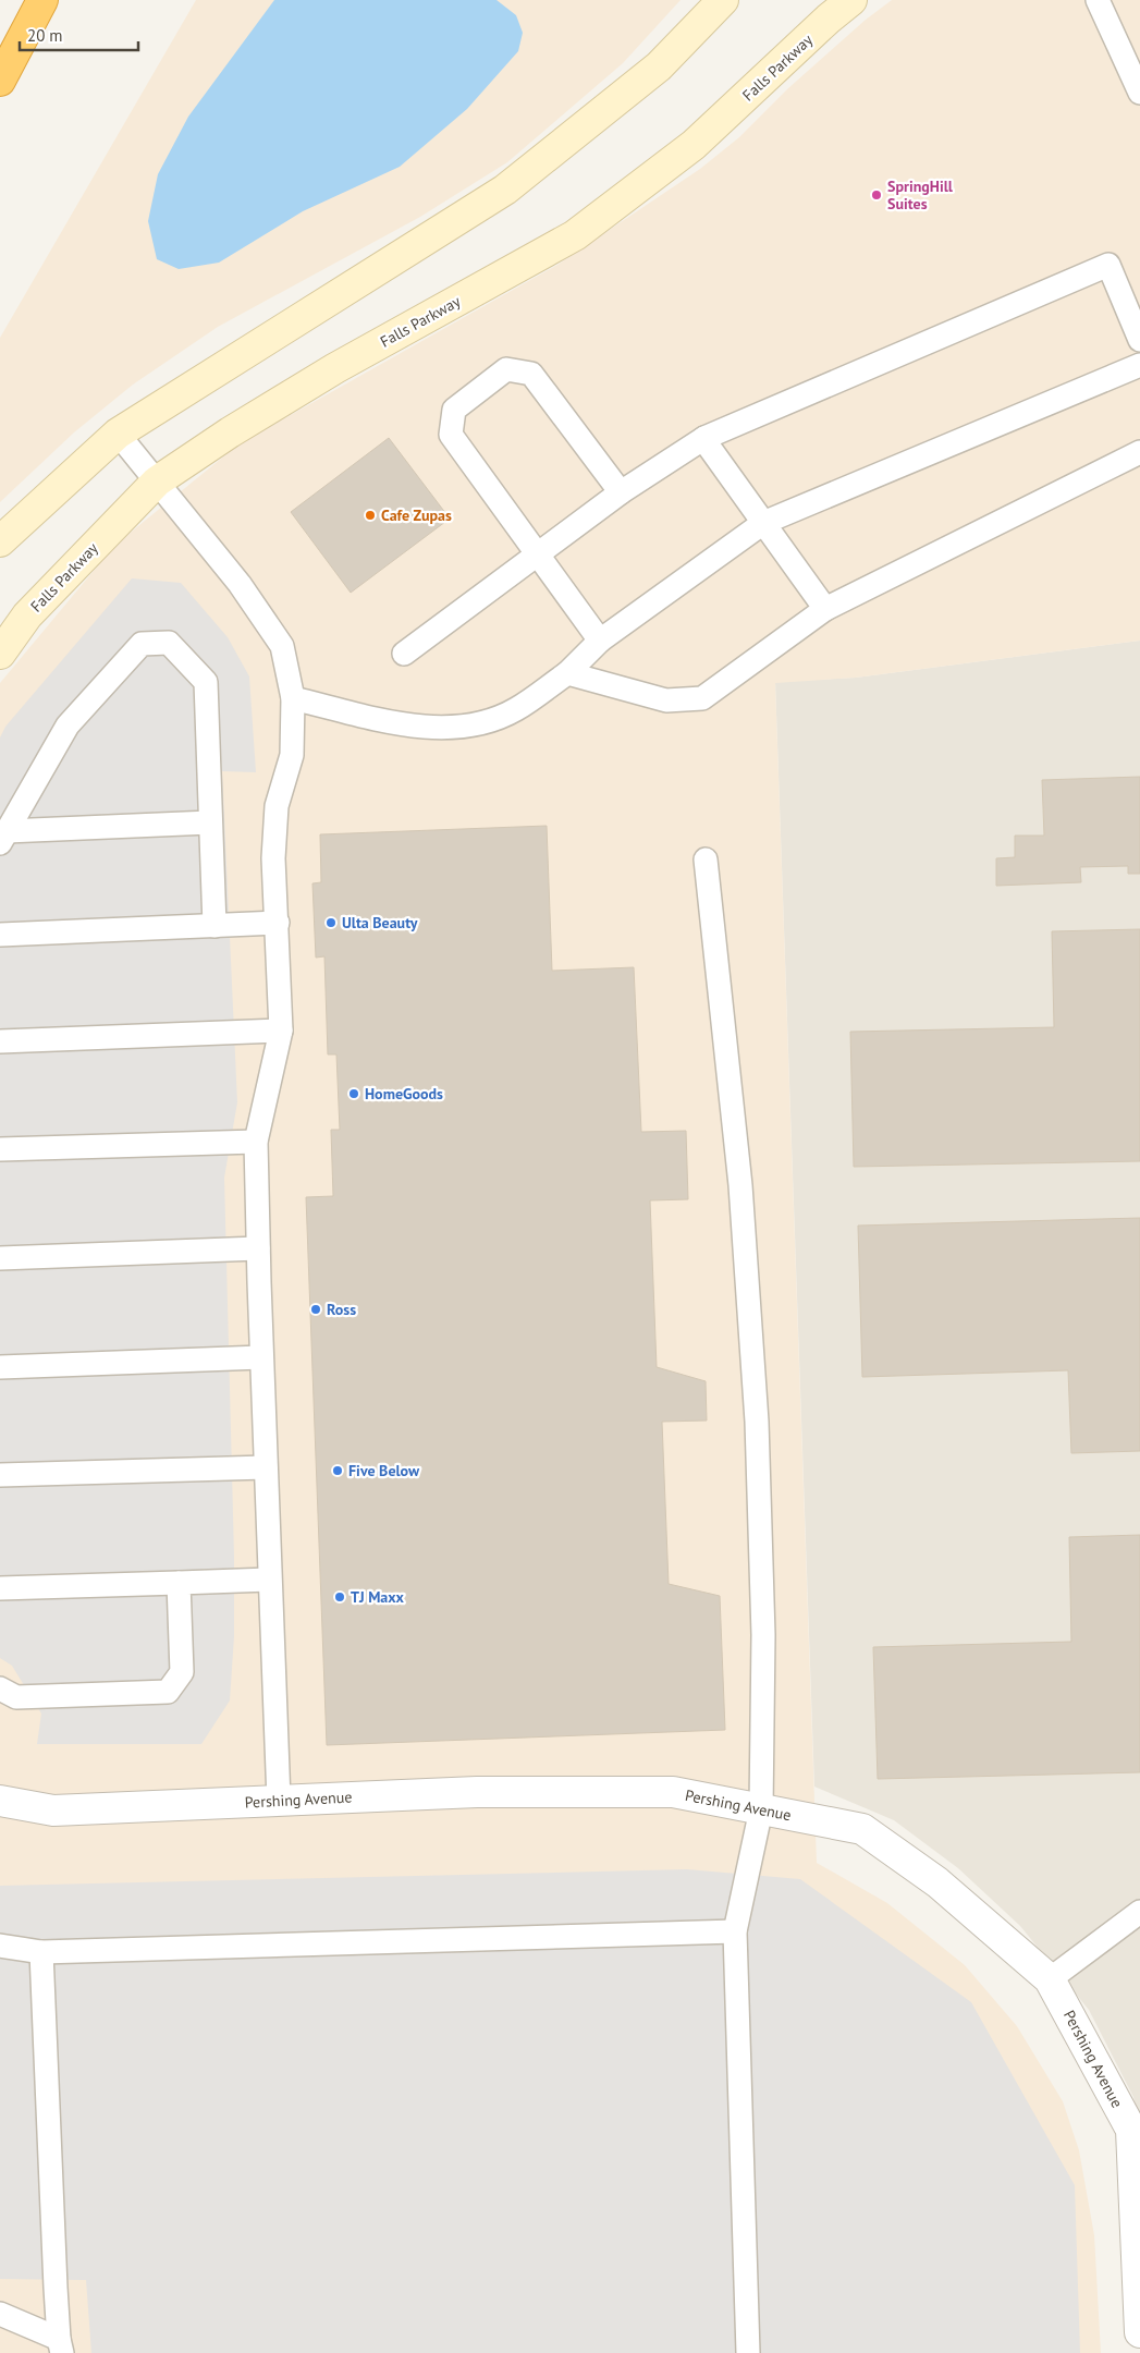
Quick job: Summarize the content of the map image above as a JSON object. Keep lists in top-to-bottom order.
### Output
{
  "streets": {
    "street": ["Falls Parkway", "Pershing Avenue"]
  },
  "places": [
    "SpringHill Suites",
    "Cafe Zupas",
    "Ulta Beauty",
    "HomeGoods",
    "Ross",
    "Five Below",
    "TJ Maxx"
  ],
  "scale_bar": "20 m"
}
